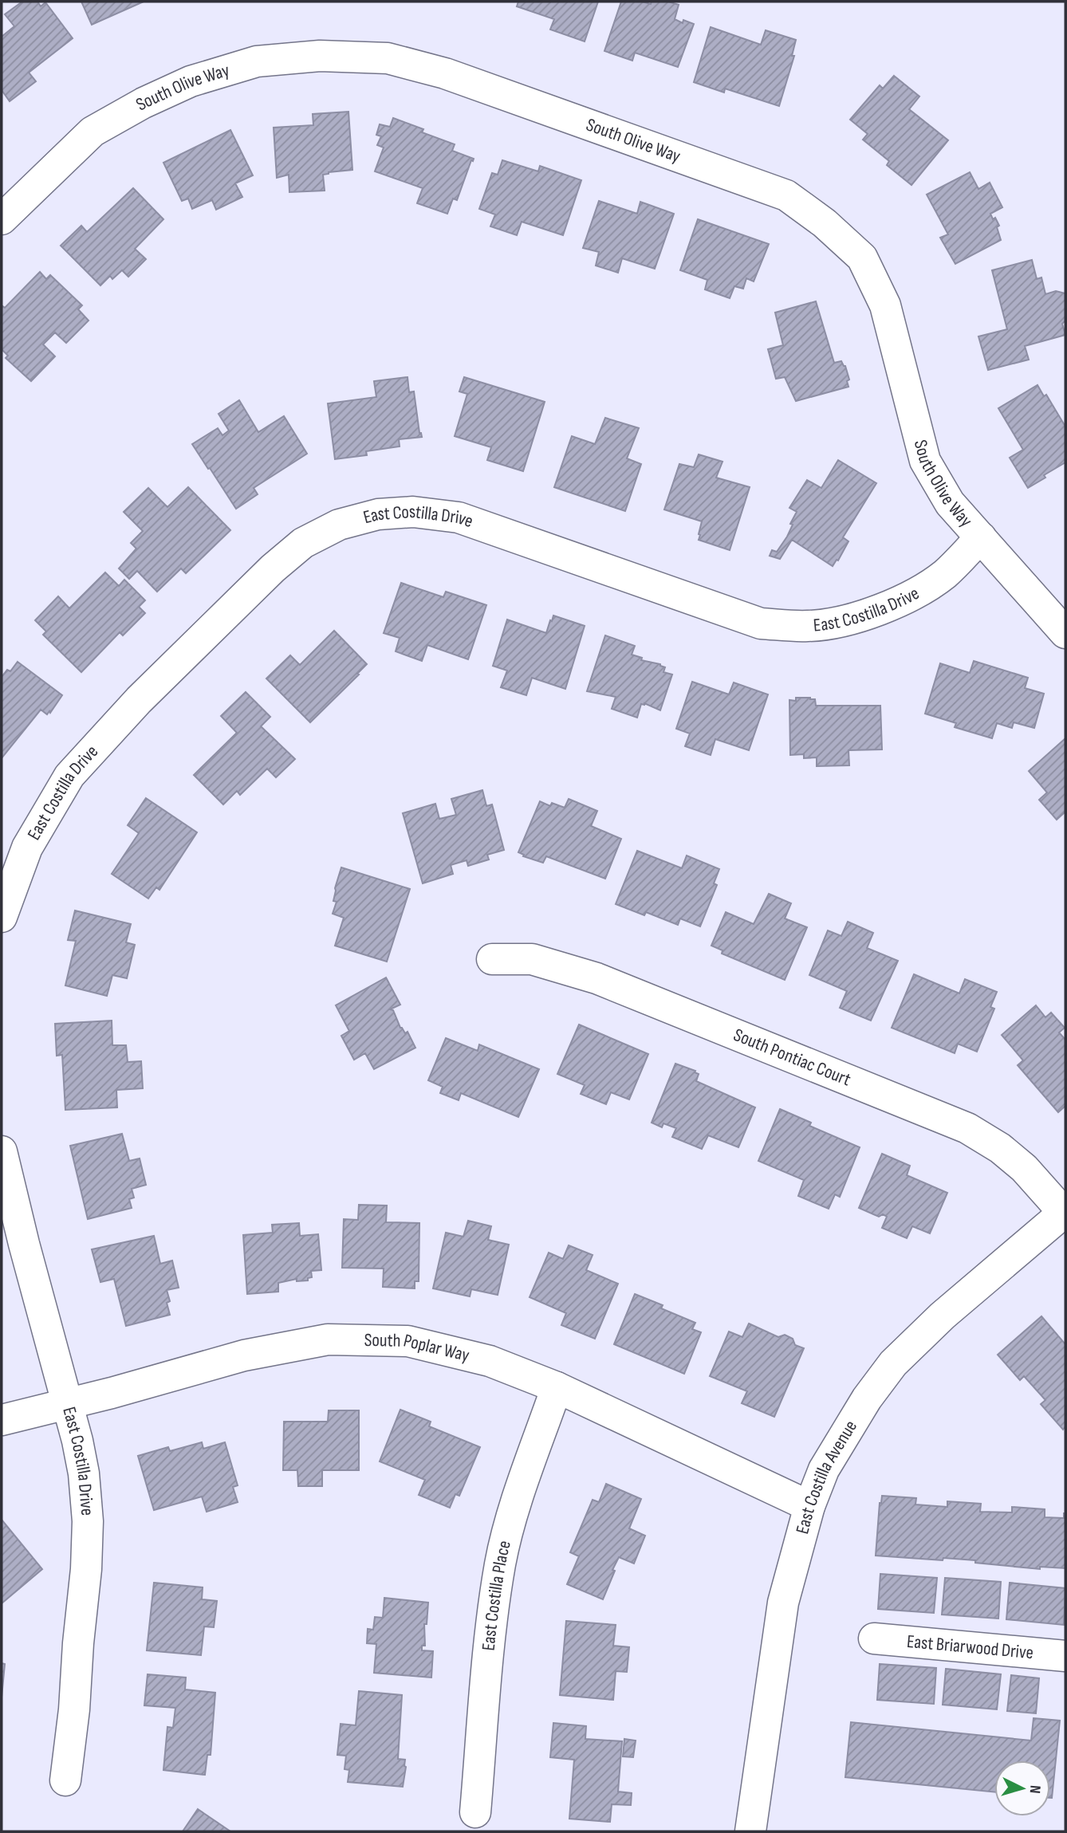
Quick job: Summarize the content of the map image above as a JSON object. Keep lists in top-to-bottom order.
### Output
{
  "streets": {
    "street": [
      "South Olive Way",
      "East Costilla Drive",
      "South Pontiac Court",
      "South Poplar Way",
      "East Costilla Avenue",
      "East Costilla Place",
      "East Briarwood Drive"
    ]
  },
  "crossings": [
    ["South Olive Way", "East Costilla Drive"],
    ["East Costilla Drive", "South Poplar Way"],
    ["South Pontiac Court", "East Costilla Avenue"],
    ["South Poplar Way", "East Costilla Avenue"],
    ["South Poplar Way", "East Costilla Place"]
  ],
  "north": "right"
}
